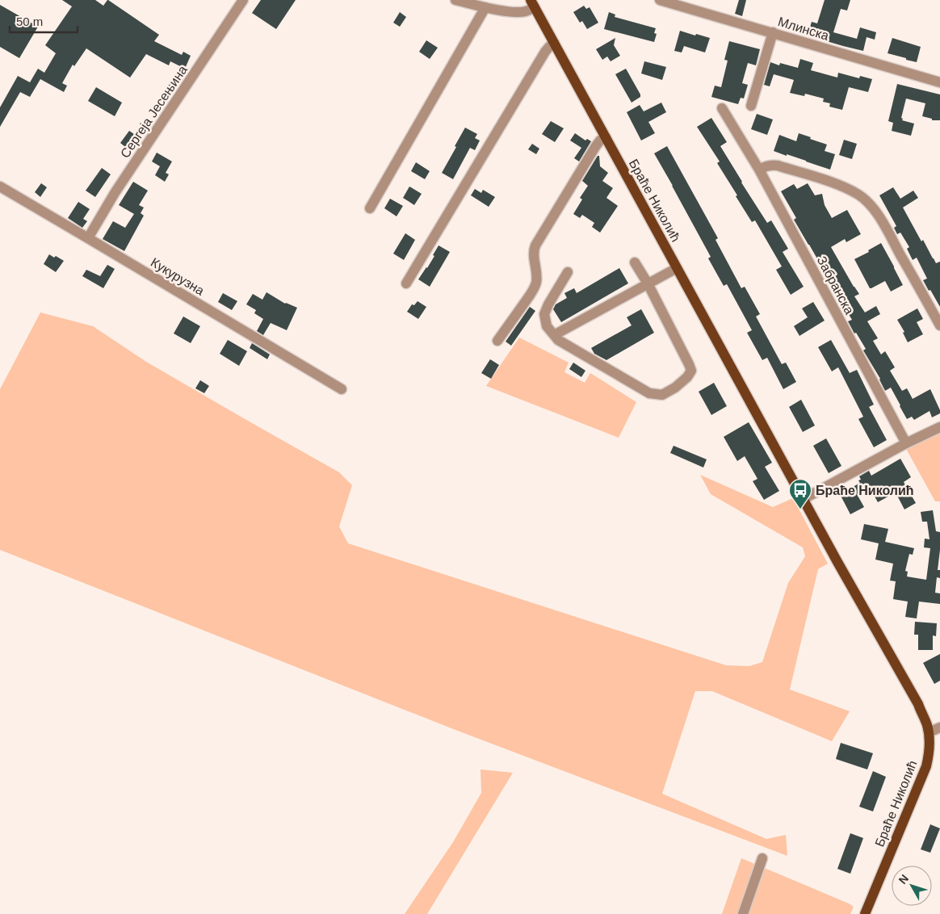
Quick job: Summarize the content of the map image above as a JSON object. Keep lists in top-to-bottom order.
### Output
{
  "streets": {
    "main road": ["Браће Николић"],
    "street": [
      "Млинска",
      "Сергеја Јесењина",
      "Кукурузна",
      "Забранска"
    ]
  },
  "crossings": [
    ["Сергеја Јесењина", "Кукурузна"]
  ],
  "places": {
    "bus stop": ["Браће Николић"]
  },
  "scale_bar": "50 m",
  "north": "top left"
}
